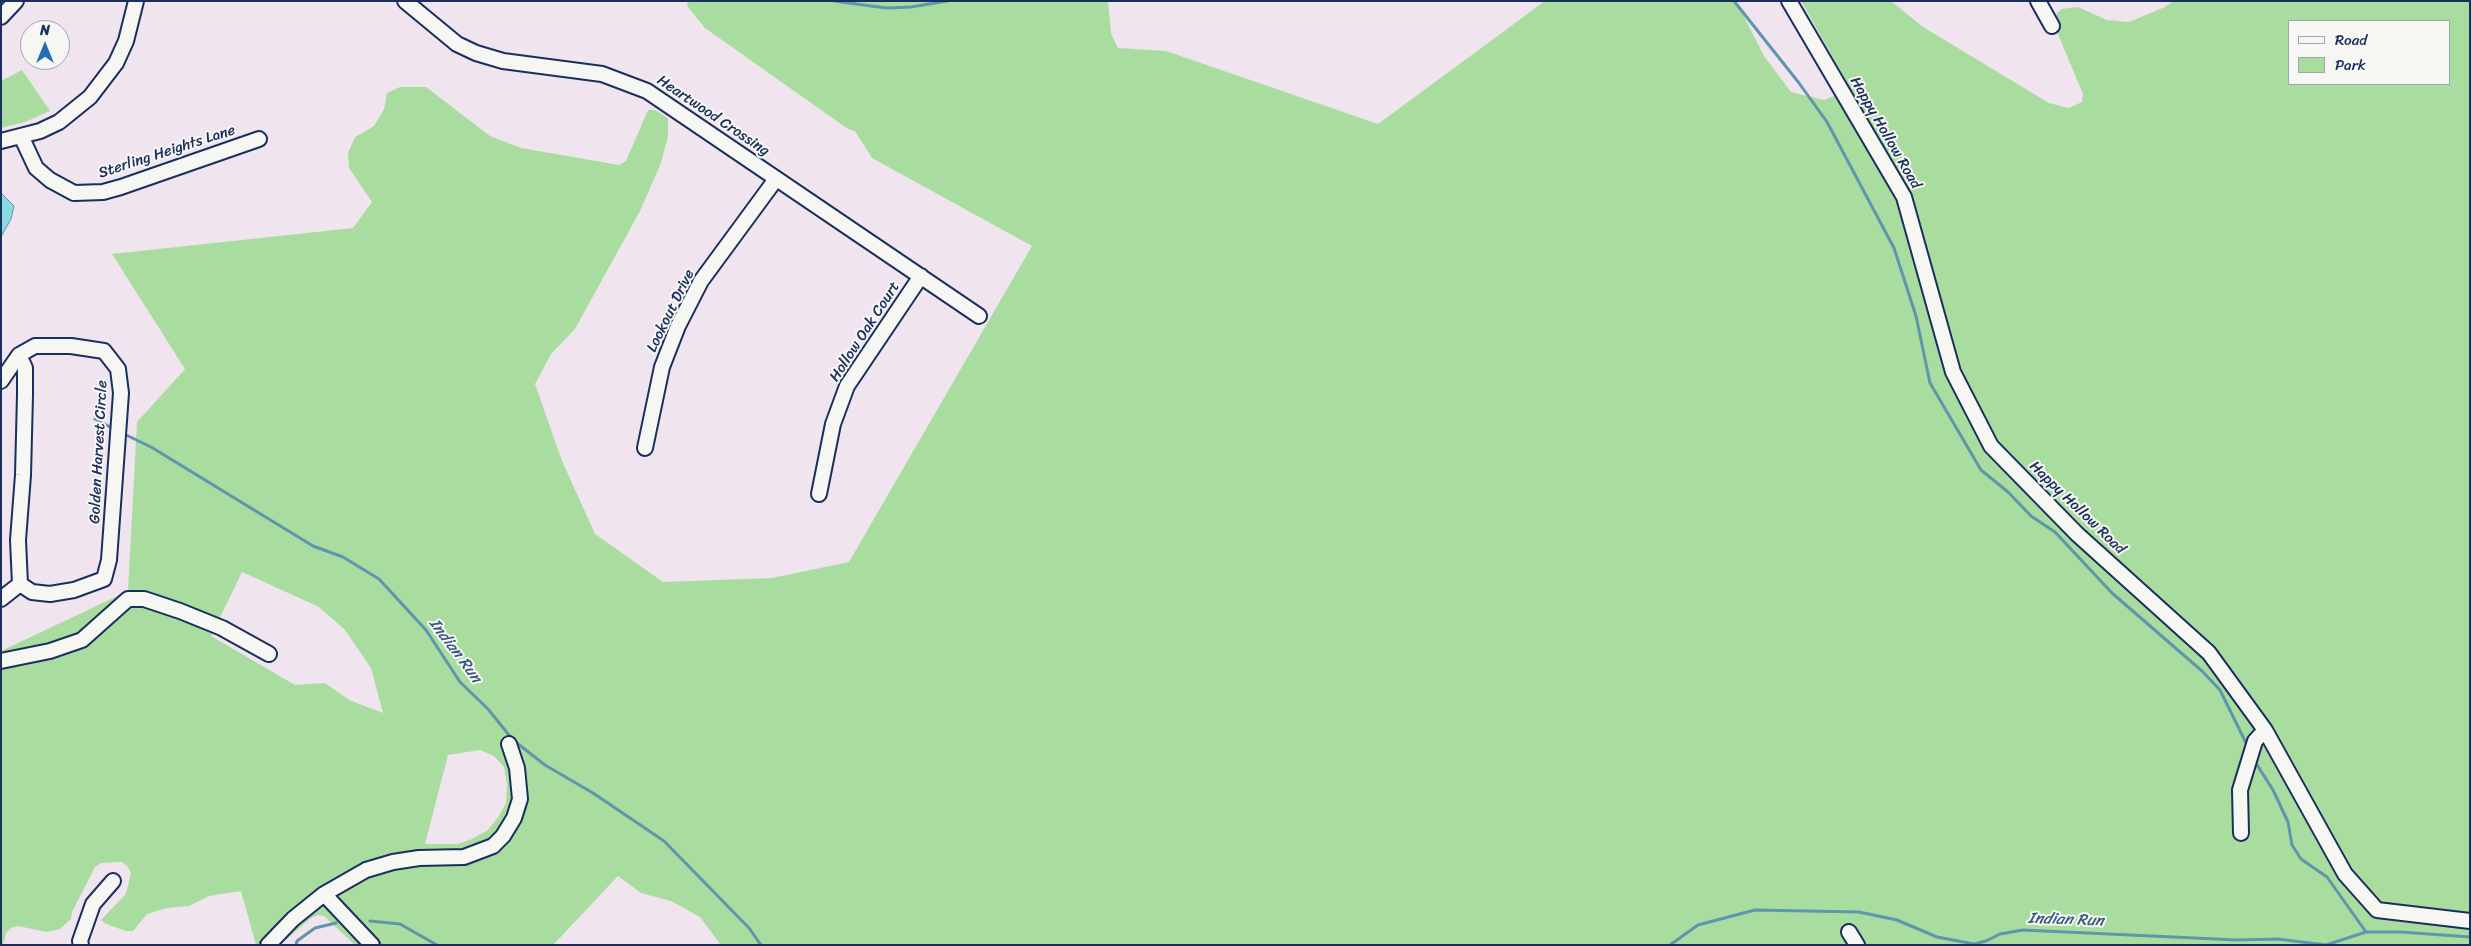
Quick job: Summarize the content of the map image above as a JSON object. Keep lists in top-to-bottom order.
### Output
{
  "streets": {
    "street": [
      "Heartwood Crossing",
      "Happy Hollow Road",
      "Sterling Heights Lane",
      "Lookout Drive",
      "Hollow Oak Court",
      "Golden Harvest Circle"
    ]
  },
  "crossings": [
    ["Heartwood Crossing", "Lookout Drive"],
    ["Heartwood Crossing", "Hollow Oak Court"]
  ],
  "water": ["Indian Run"],
  "legend": ["Road", "Park"],
  "north": "top"
}
